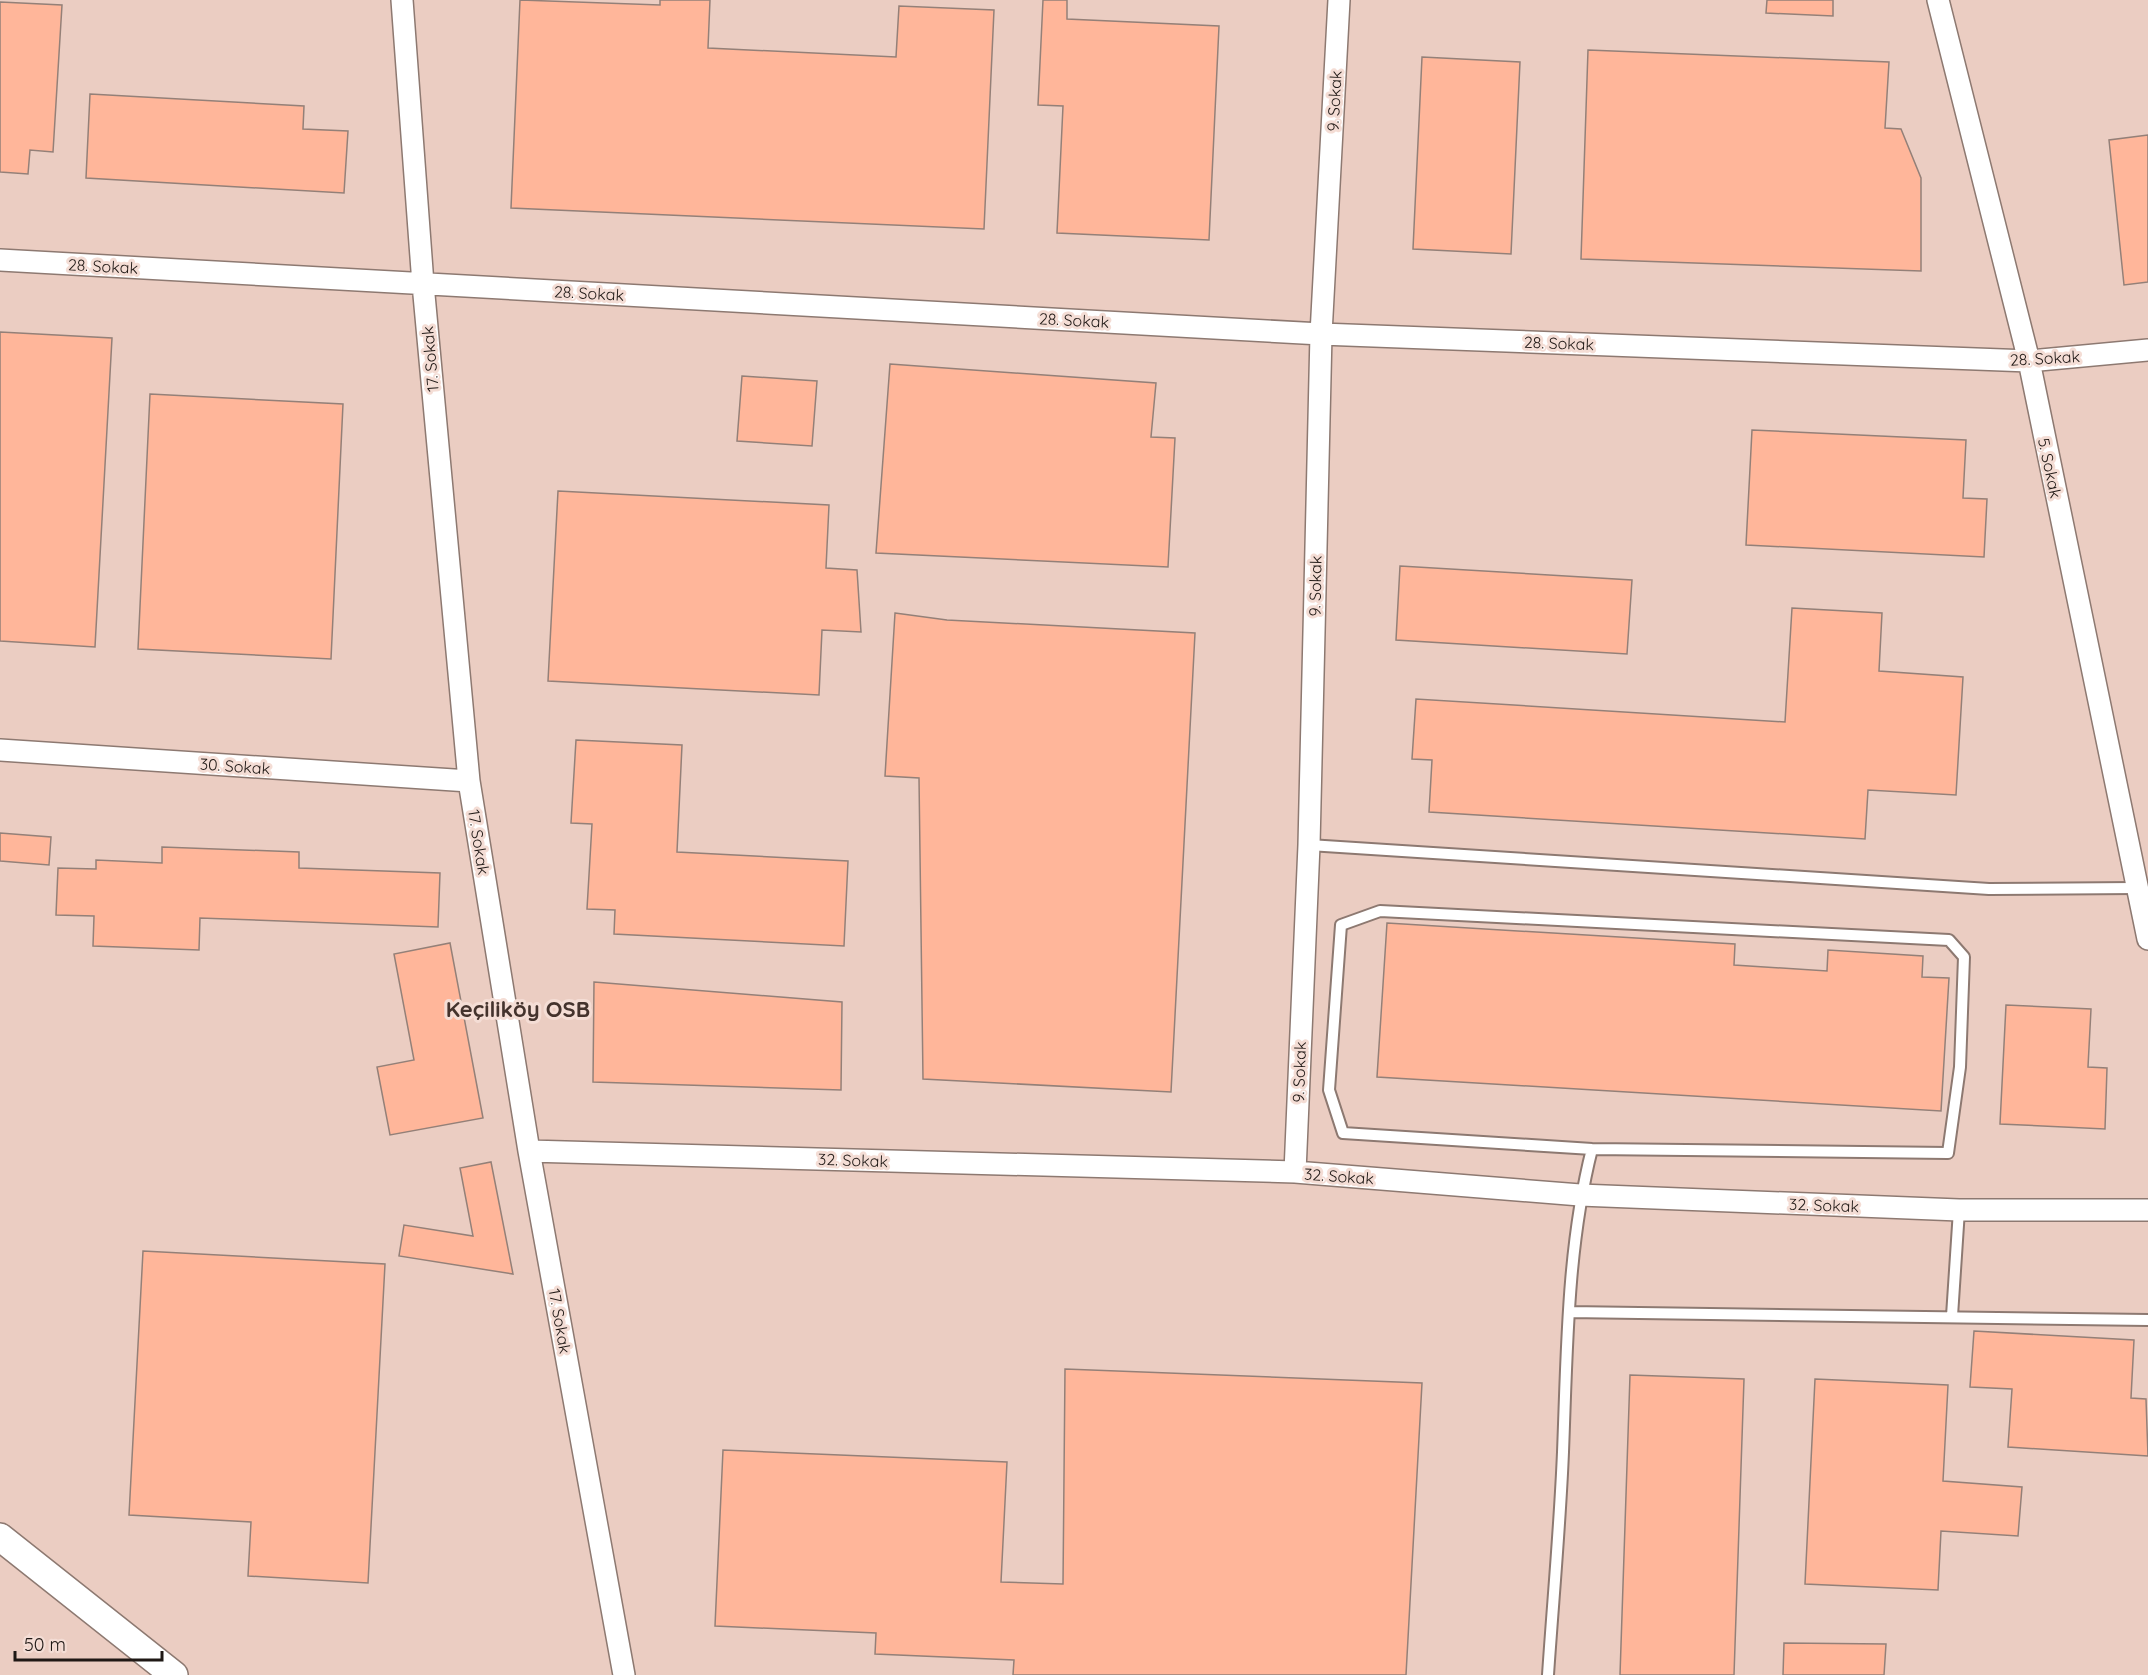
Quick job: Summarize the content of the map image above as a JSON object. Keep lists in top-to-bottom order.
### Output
{
  "streets": {
    "street": [
      "9. Sokak",
      "28. Sokak",
      "17. Sokak",
      "5. Sokak",
      "30. Sokak",
      "32. Sokak"
    ]
  },
  "crossings": [
    ["9. Sokak", "28. Sokak"],
    ["9. Sokak", "32. Sokak"],
    ["28. Sokak", "17. Sokak"],
    ["28. Sokak", "5. Sokak"],
    ["17. Sokak", "30. Sokak"],
    ["17. Sokak", "32. Sokak"]
  ],
  "districts": ["Keçiliköy OSB"],
  "scale_bar": "50 m"
}
